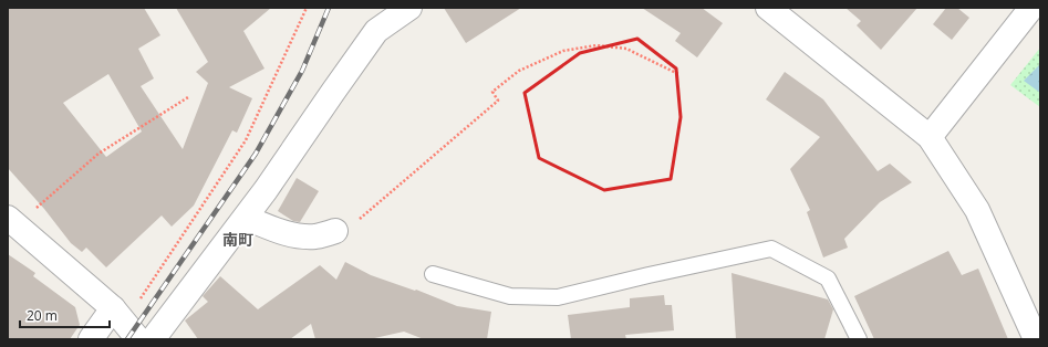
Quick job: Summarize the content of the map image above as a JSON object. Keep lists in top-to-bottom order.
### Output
{
  "districts": ["南町"],
  "scale_bar": "20 m"
}
